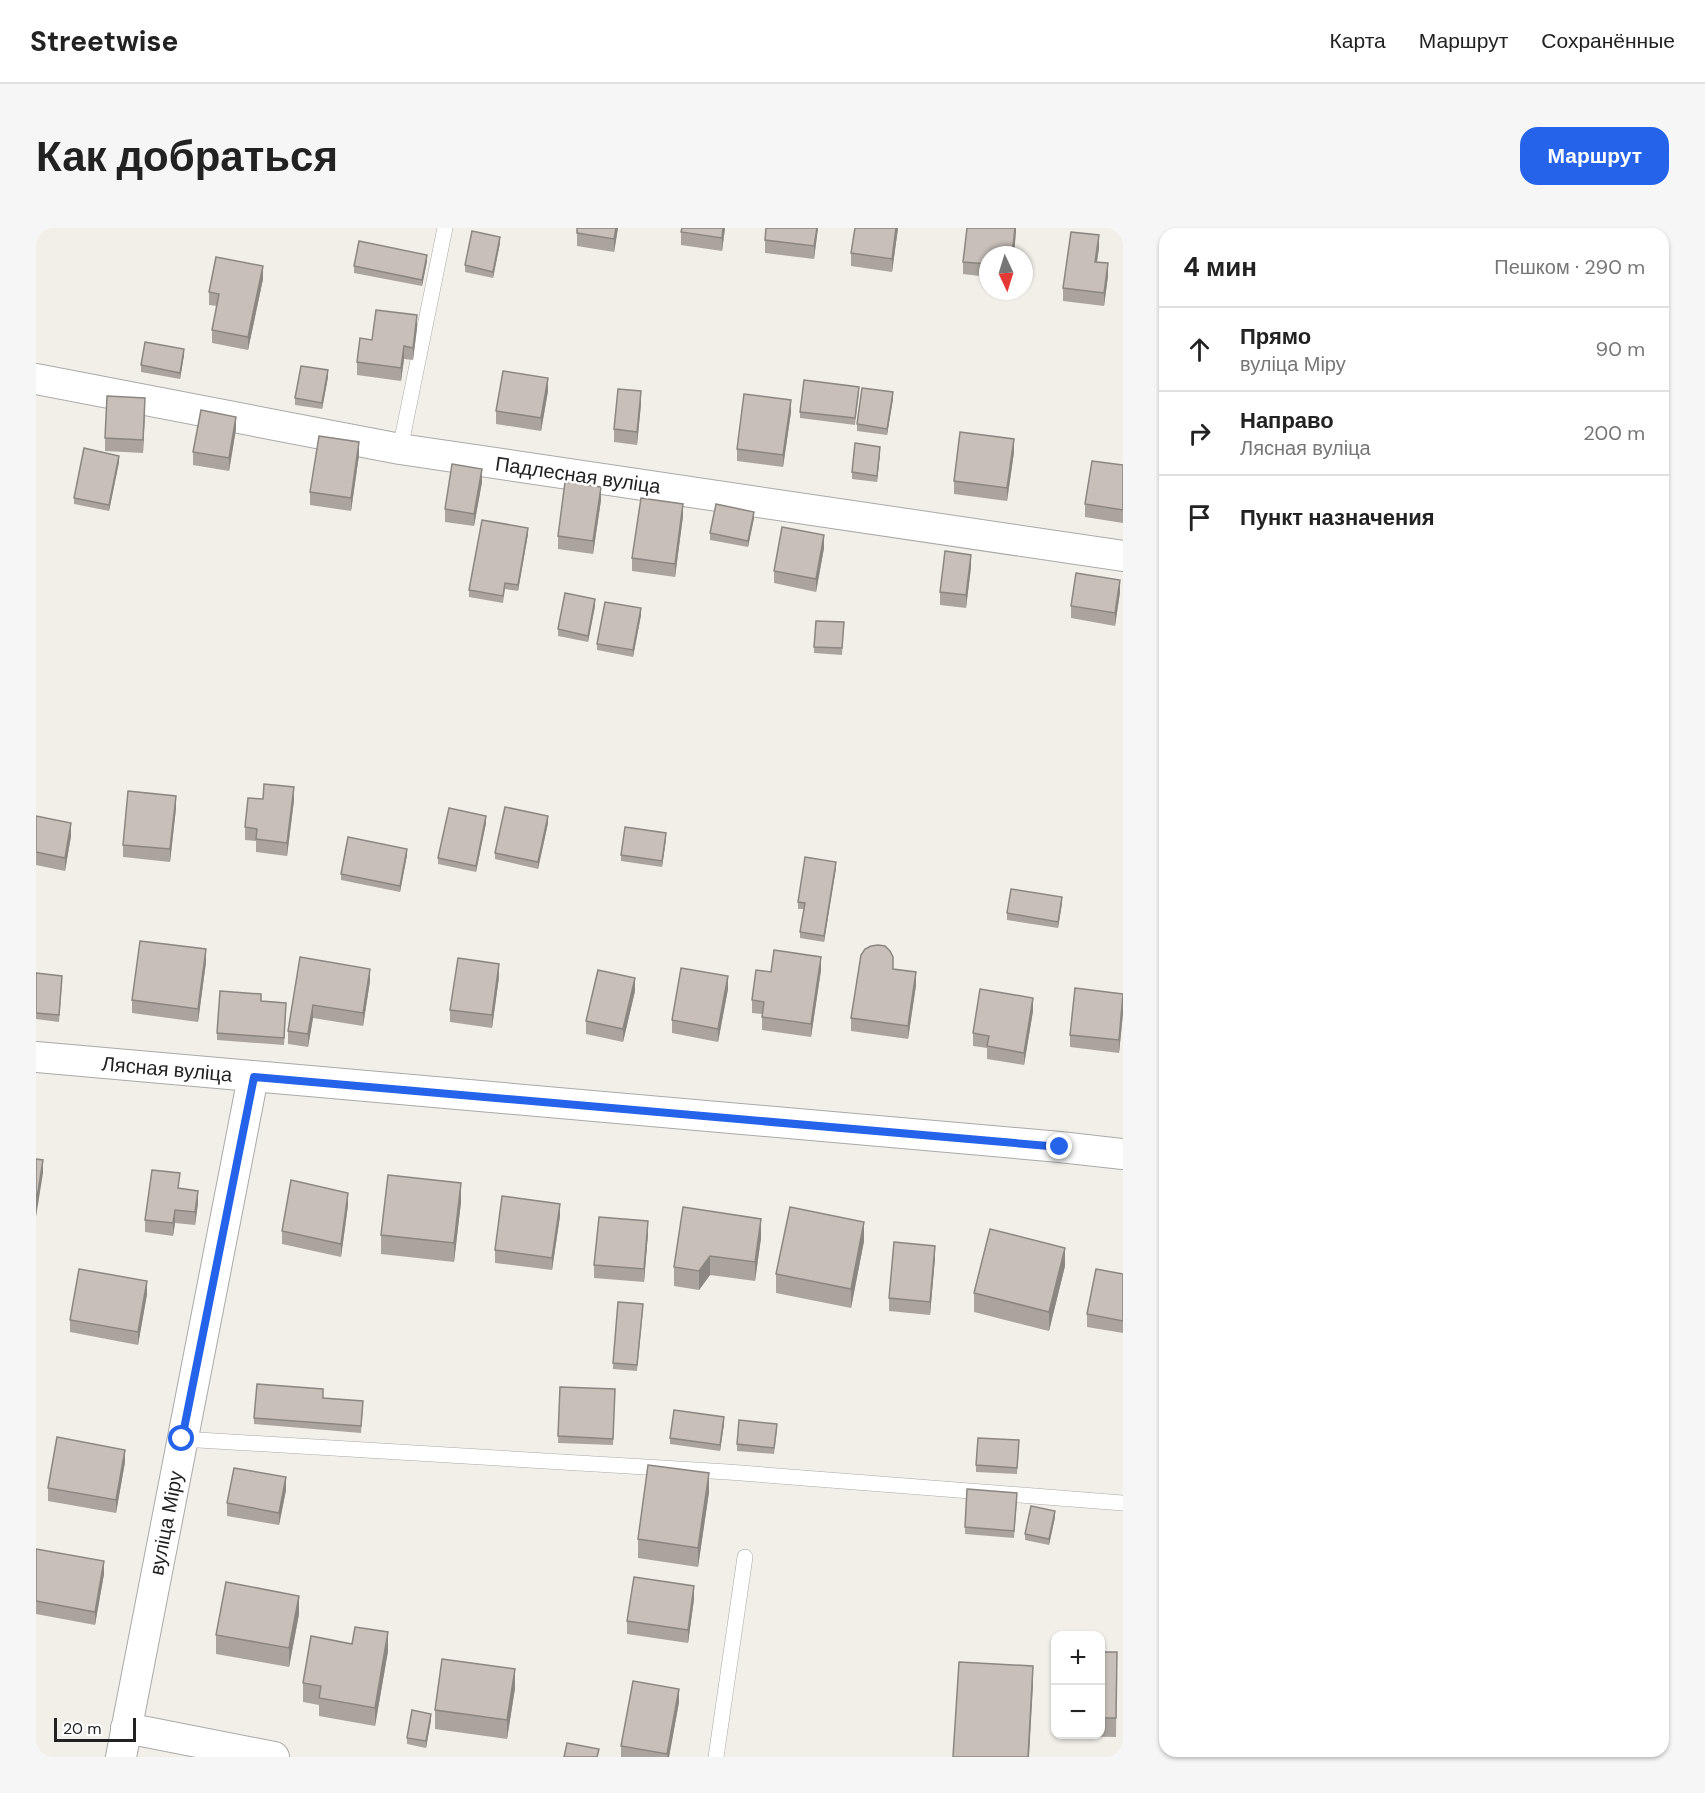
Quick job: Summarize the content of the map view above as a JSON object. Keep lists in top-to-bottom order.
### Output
{
  "streets": {
    "street": ["Падлесная вуліца", "Лясная вуліца", "вуліца Міру"]
  },
  "crossings": [
    ["Лясная вуліца", "вуліца Міру"]
  ],
  "scale_bar": "20 m",
  "north": "bottom",
  "page": {
    "header": "Streetwise",
    "nav": ["Карта", "Маршрут", "Сохранённые"],
    "buttons": "Маршрут",
    "title": "Как добраться",
    "heading": ["4 мин", "Пешком · 290 m"],
    "list": [
      ["Прямо", "вуліца Міру", "90 m"],
      ["Направо", "Лясная вуліца", "200 m"],
      "Пункт назначения"
    ],
    "map_buttons": ["+", "−"],
    "scale": "20 m"
  }
}
